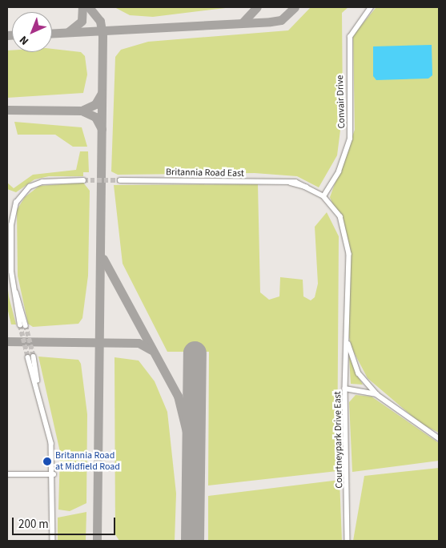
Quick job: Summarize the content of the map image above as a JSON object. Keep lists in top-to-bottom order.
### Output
{
  "streets": {
    "street": ["Convair Drive", "Britannia Road East", "Courtneypark Drive East"]
  },
  "crossings": [
    ["Convair Drive", "Britannia Road East"],
    ["Britannia Road East", "Courtneypark Drive East"]
  ],
  "places": ["Britannia Road at Midfield Road"],
  "scale_bar": "200 m",
  "north": "bottom left"
}
